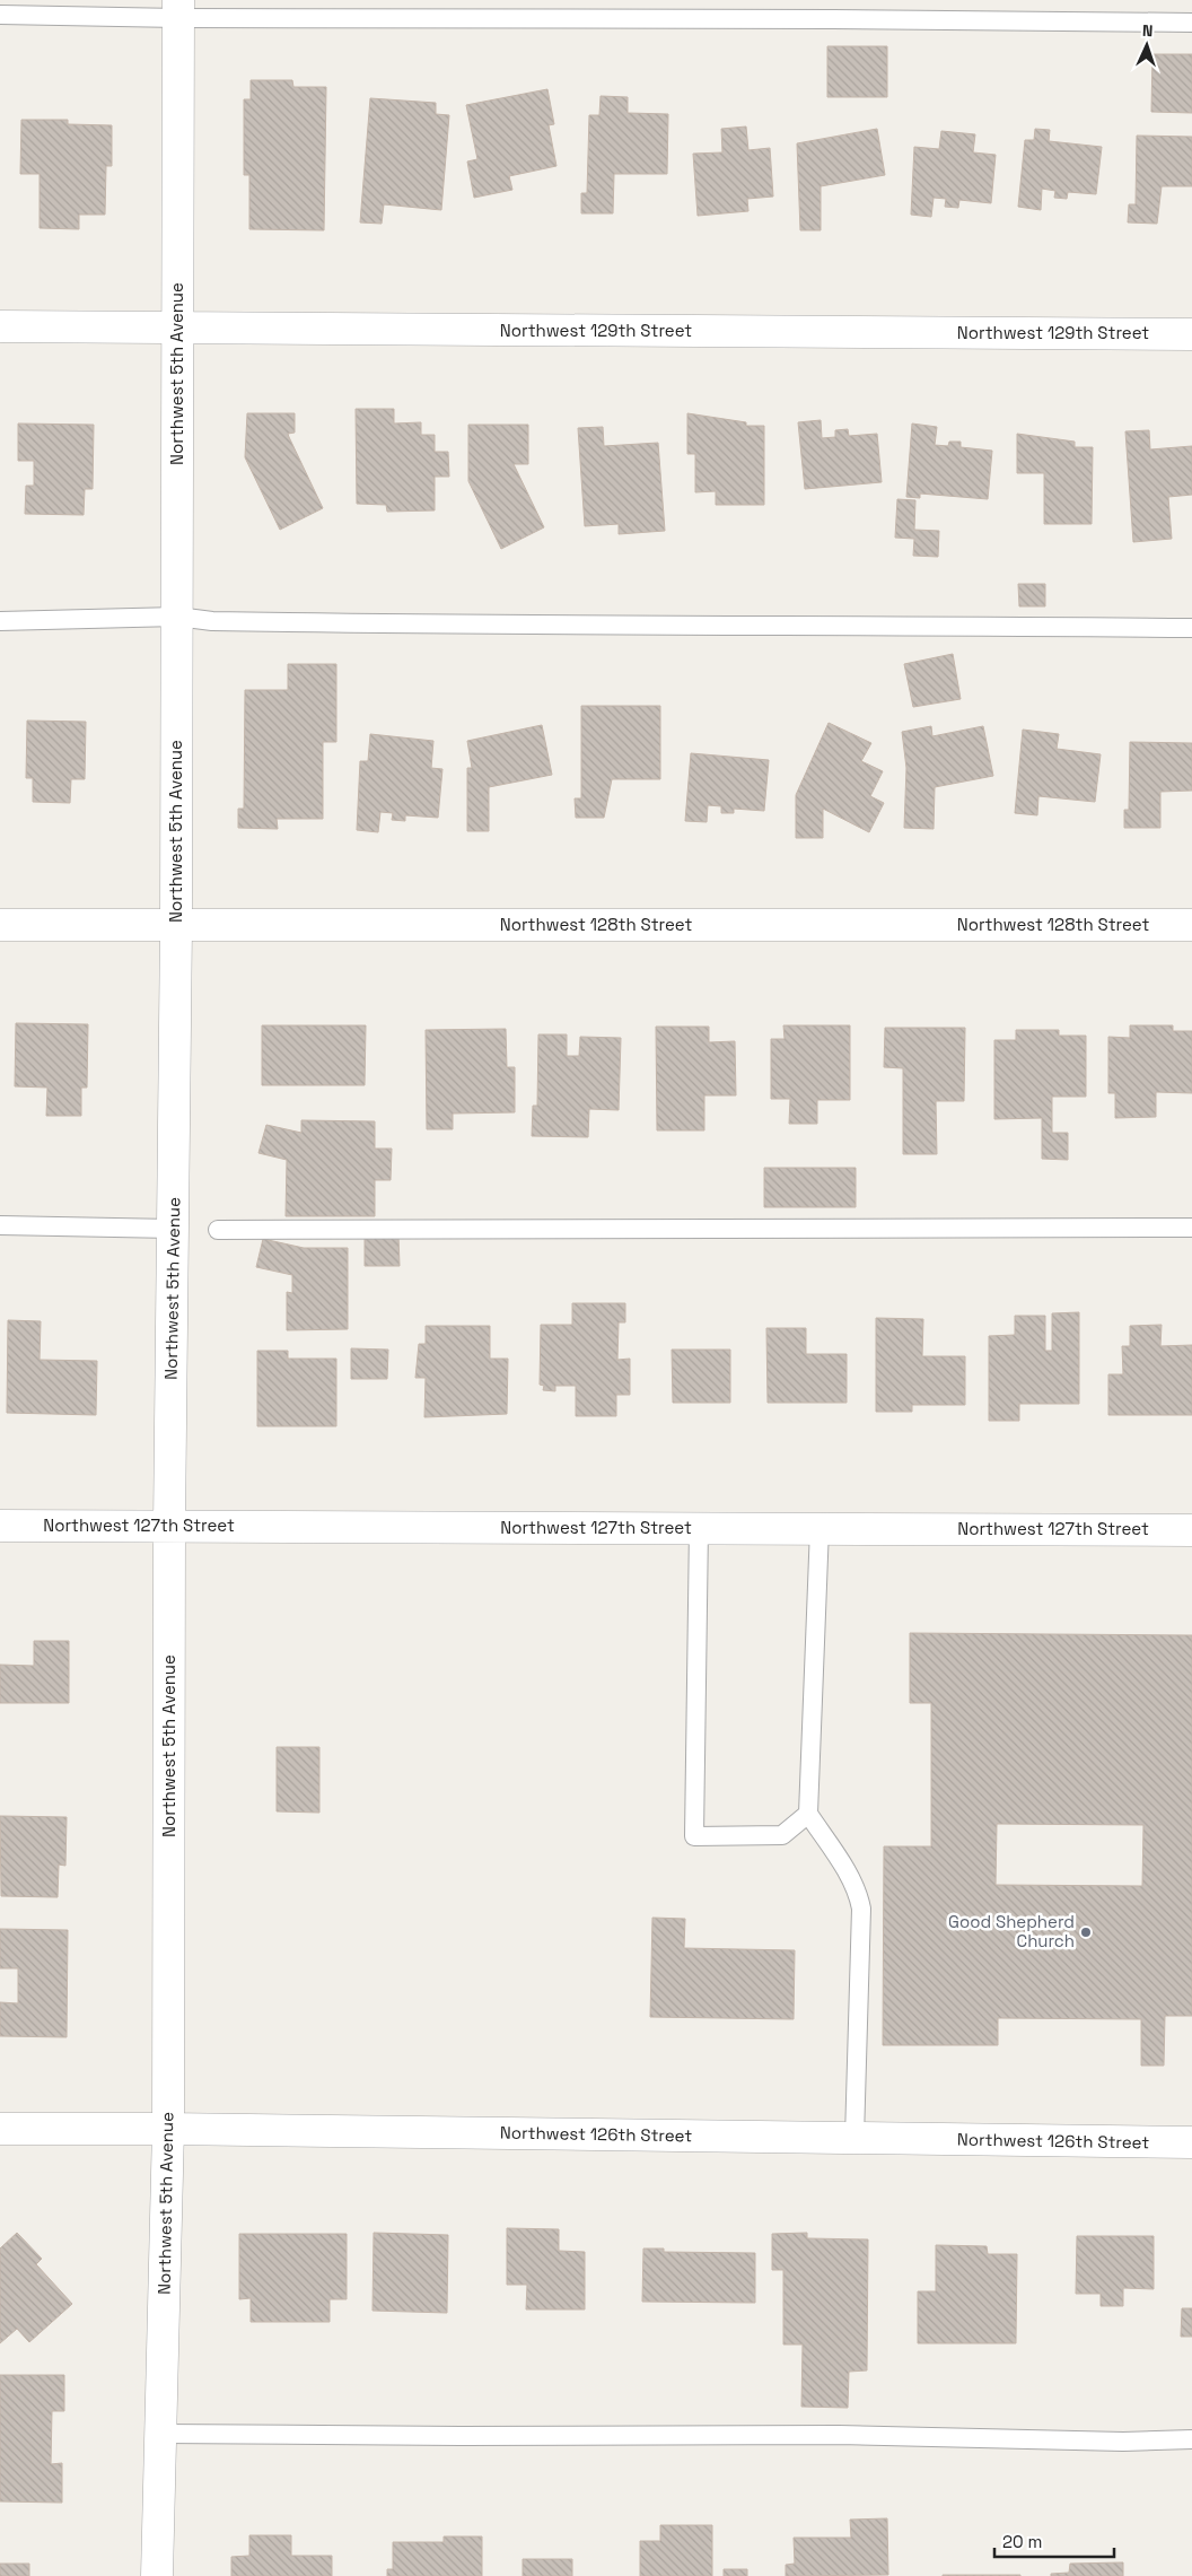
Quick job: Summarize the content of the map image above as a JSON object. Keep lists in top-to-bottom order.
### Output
{
  "streets": {
    "street": [
      "Northwest 129th Street",
      "Northwest 5th Avenue",
      "Northwest 128th Street",
      "Northwest 127th Street",
      "Northwest 126th Street"
    ]
  },
  "crossings": [
    ["Northwest 129th Street", "Northwest 5th Avenue"],
    ["Northwest 5th Avenue", "Northwest 128th Street"],
    ["Northwest 5th Avenue", "Northwest 127th Street"],
    ["Northwest 5th Avenue", "Northwest 126th Street"]
  ],
  "places": ["Good Shepherd Church"],
  "scale_bar": "20 m",
  "north": "top"
}
